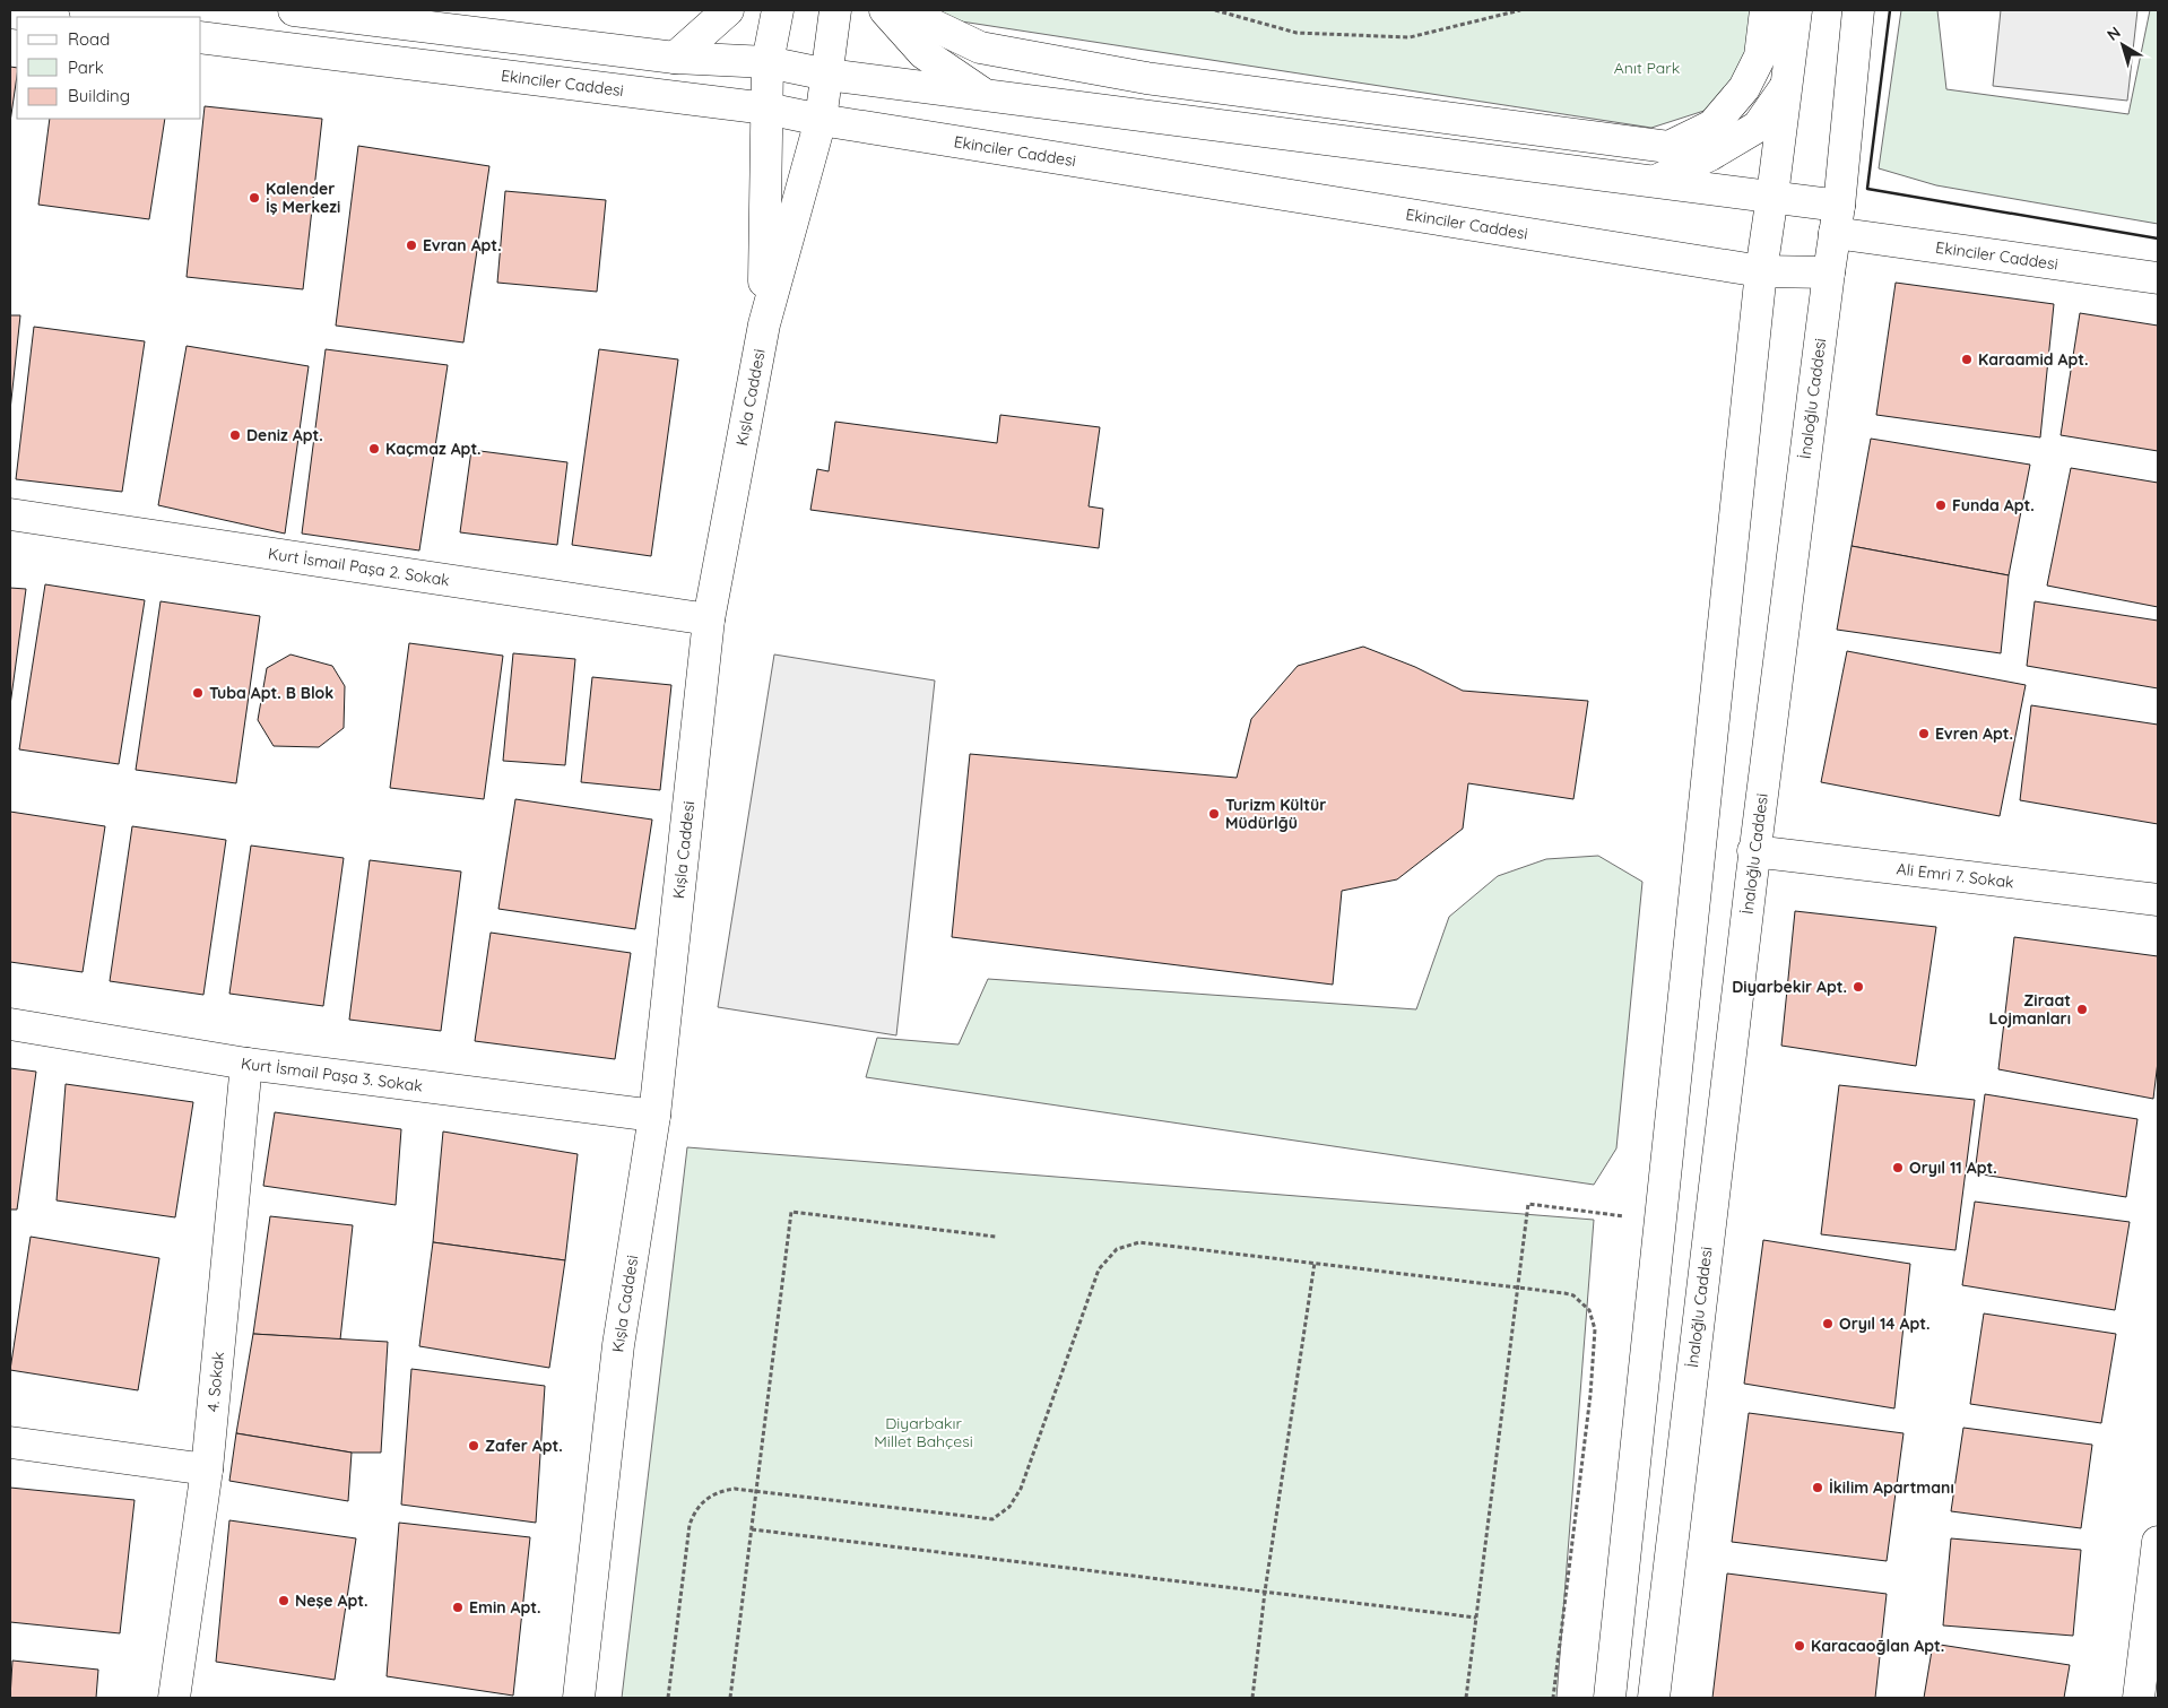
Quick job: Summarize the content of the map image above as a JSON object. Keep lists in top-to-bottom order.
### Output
{
  "streets": {
    "main road": [
      "Ekinciler Caddesi",
      "Kışla Caddesi",
      "İnaloğlu Caddesi",
      "Kurt İsmail Paşa 2. Sokak",
      "Ali Emri 7. Sokak",
      "Kurt İsmail Paşa 3. Sokak",
      "4. Sokak"
    ]
  },
  "crossings": [
    ["Ekinciler Caddesi", "Kışla Caddesi"],
    ["Ekinciler Caddesi", "İnaloğlu Caddesi"],
    ["Kışla Caddesi", "Kurt İsmail Paşa 2. Sokak"],
    ["Kışla Caddesi", "Kurt İsmail Paşa 3. Sokak"],
    ["İnaloğlu Caddesi", "Ali Emri 7. Sokak"],
    ["Kurt İsmail Paşa 3. Sokak", "4. Sokak"]
  ],
  "parks": ["Anıt Park", "Diyarbakır Millet Bahçesi"],
  "places": [
    "Kalender İş Merkezi",
    "Evran Apt.",
    "Karaamid Apt.",
    "Deniz Apt.",
    "Kaçmaz Apt.",
    "Funda Apt.",
    "Tuba Apt. B Blok",
    "Evren Apt.",
    "Turizm Kültür Müdürlğü",
    "Diyarbekir Apt.",
    "Ziraat Lojmanları",
    "Oryıl 11 Apt.",
    "Oryıl 14 Apt.",
    "Zafer Apt.",
    "İkilim Apartmanı",
    "Neşe Apt.",
    "Emin Apt.",
    "Karacaoğlan Apt."
  ],
  "legend": ["Road", "Park", "Building"],
  "north": "top left"
}
